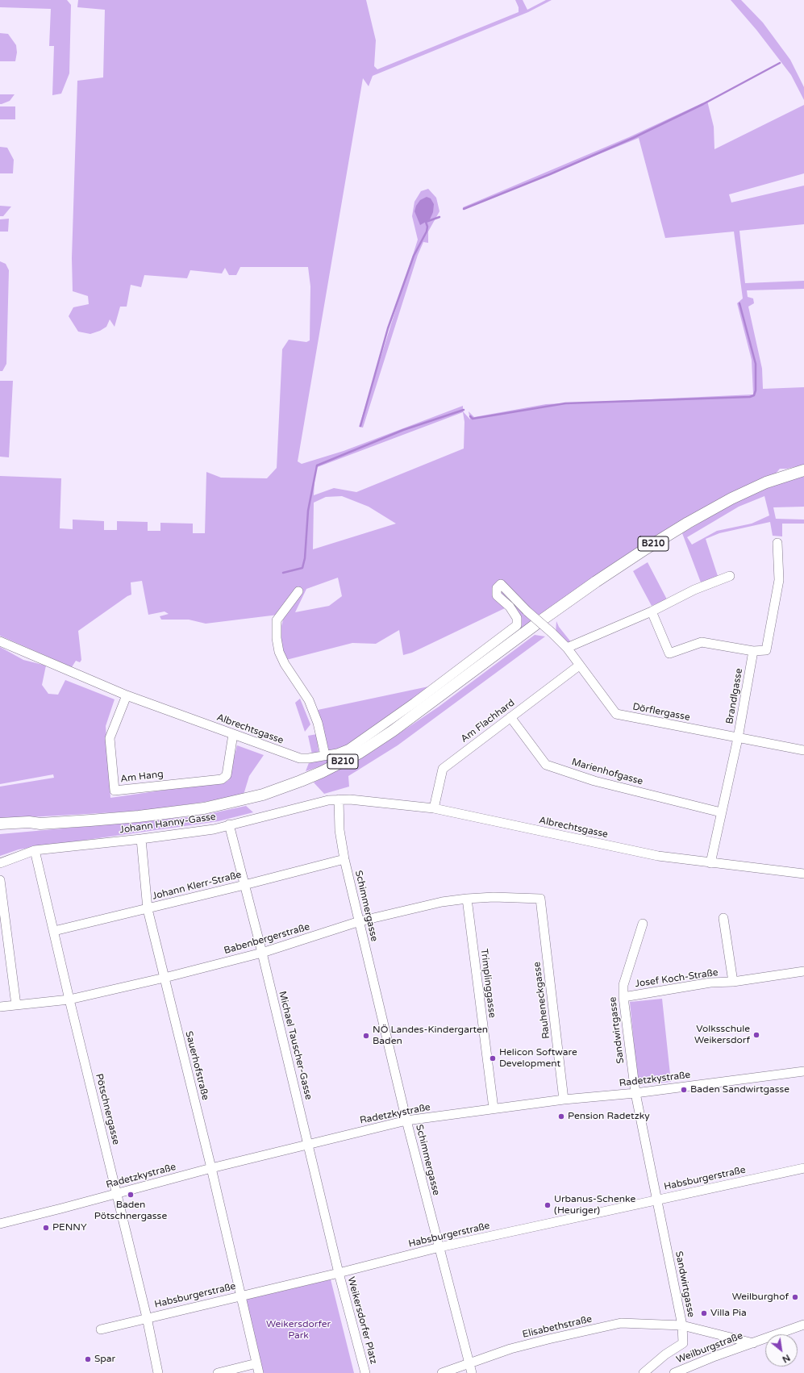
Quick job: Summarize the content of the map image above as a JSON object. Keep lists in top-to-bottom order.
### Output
{
  "streets": {
    "main road": ["B210"],
    "street": [
      "Brandlgasse",
      "Dörflergasse",
      "Am Flachhard",
      "Albrechtsgasse",
      "Marienhofgasse",
      "Am Hang",
      "Johann Hanny-Gasse",
      "Johann Klerr-Straße",
      "Schimmergasse",
      "Babenbergerstraße",
      "Josef Koch-Straße",
      "Trimplinggasse",
      "Rauheneckgasse",
      "Sandwirtgasse",
      "Michael Tauscher-Gasse",
      "Sauerhofstraße",
      "Radetzkystraße",
      "Pötschnergasse",
      "Habsburgerstraße",
      "Weikersdorfer Platz",
      "Elisabethstraße",
      "Weilburgstraße"
    ]
  },
  "crossings": [
    ["Brandlgasse", "Dörflergasse"],
    ["Brandlgasse", "Albrechtsgasse"],
    ["Brandlgasse", "Marienhofgasse"],
    ["Dörflergasse", "Am Flachhard"],
    ["Dörflergasse", "Albrechtsgasse"],
    ["Am Flachhard", "Albrechtsgasse"],
    ["Am Flachhard", "Marienhofgasse"],
    ["Albrechtsgasse", "Am Hang"],
    ["Albrechtsgasse", "Johann Hanny-Gasse"],
    ["Albrechtsgasse", "Schimmergasse"],
    ["Johann Hanny-Gasse", "Schimmergasse"],
    ["Johann Hanny-Gasse", "Michael Tauscher-Gasse"],
    ["Johann Hanny-Gasse", "Sauerhofstraße"],
    ["Johann Hanny-Gasse", "Pötschnergasse"],
    ["Johann Klerr-Straße", "Schimmergasse"],
    ["Johann Klerr-Straße", "Michael Tauscher-Gasse"],
    ["Johann Klerr-Straße", "Sauerhofstraße"],
    ["Johann Klerr-Straße", "Pötschnergasse"],
    ["Schimmergasse", "Babenbergerstraße"],
    ["Schimmergasse", "Radetzkystraße"],
    ["Schimmergasse", "Habsburgerstraße"],
    ["Schimmergasse", "Elisabethstraße"],
    ["Babenbergerstraße", "Trimplinggasse"],
    ["Babenbergerstraße", "Rauheneckgasse"],
    ["Babenbergerstraße", "Michael Tauscher-Gasse"],
    ["Babenbergerstraße", "Sauerhofstraße"],
    ["Babenbergerstraße", "Pötschnergasse"],
    ["Josef Koch-Straße", "Sandwirtgasse"],
    ["Trimplinggasse", "Radetzkystraße"],
    ["Rauheneckgasse", "Radetzkystraße"],
    ["Sandwirtgasse", "Radetzkystraße"],
    ["Sandwirtgasse", "Habsburgerstraße"],
    ["Sandwirtgasse", "Elisabethstraße"],
    ["Sandwirtgasse", "Weilburgstraße"],
    ["Michael Tauscher-Gasse", "Radetzkystraße"],
    ["Michael Tauscher-Gasse", "Habsburgerstraße"],
    ["Michael Tauscher-Gasse", "Weikersdorfer Platz"],
    ["Sauerhofstraße", "Radetzkystraße"],
    ["Sauerhofstraße", "Habsburgerstraße"],
    ["Radetzkystraße", "Pötschnergasse"],
    ["Pötschnergasse", "Habsburgerstraße"],
    ["Habsburgerstraße", "Weikersdorfer Platz"],
    ["Elisabethstraße", "Weilburgstraße"]
  ],
  "parks": ["Weikersdorfer Park"],
  "places": [
    "Volksschule Weikersdorf",
    "NÖ Landes-Kindergarten Baden",
    "Helicon Software Development",
    "Baden Sandwirtgasse",
    "Pension Radetzky",
    "Baden Pötschnergasse",
    "Urbanus-Schenke (Heuriger)",
    "PENNY",
    "Weilburghof",
    "Villa Pia",
    "Spar"
  ],
  "north": "bottom right"
}
